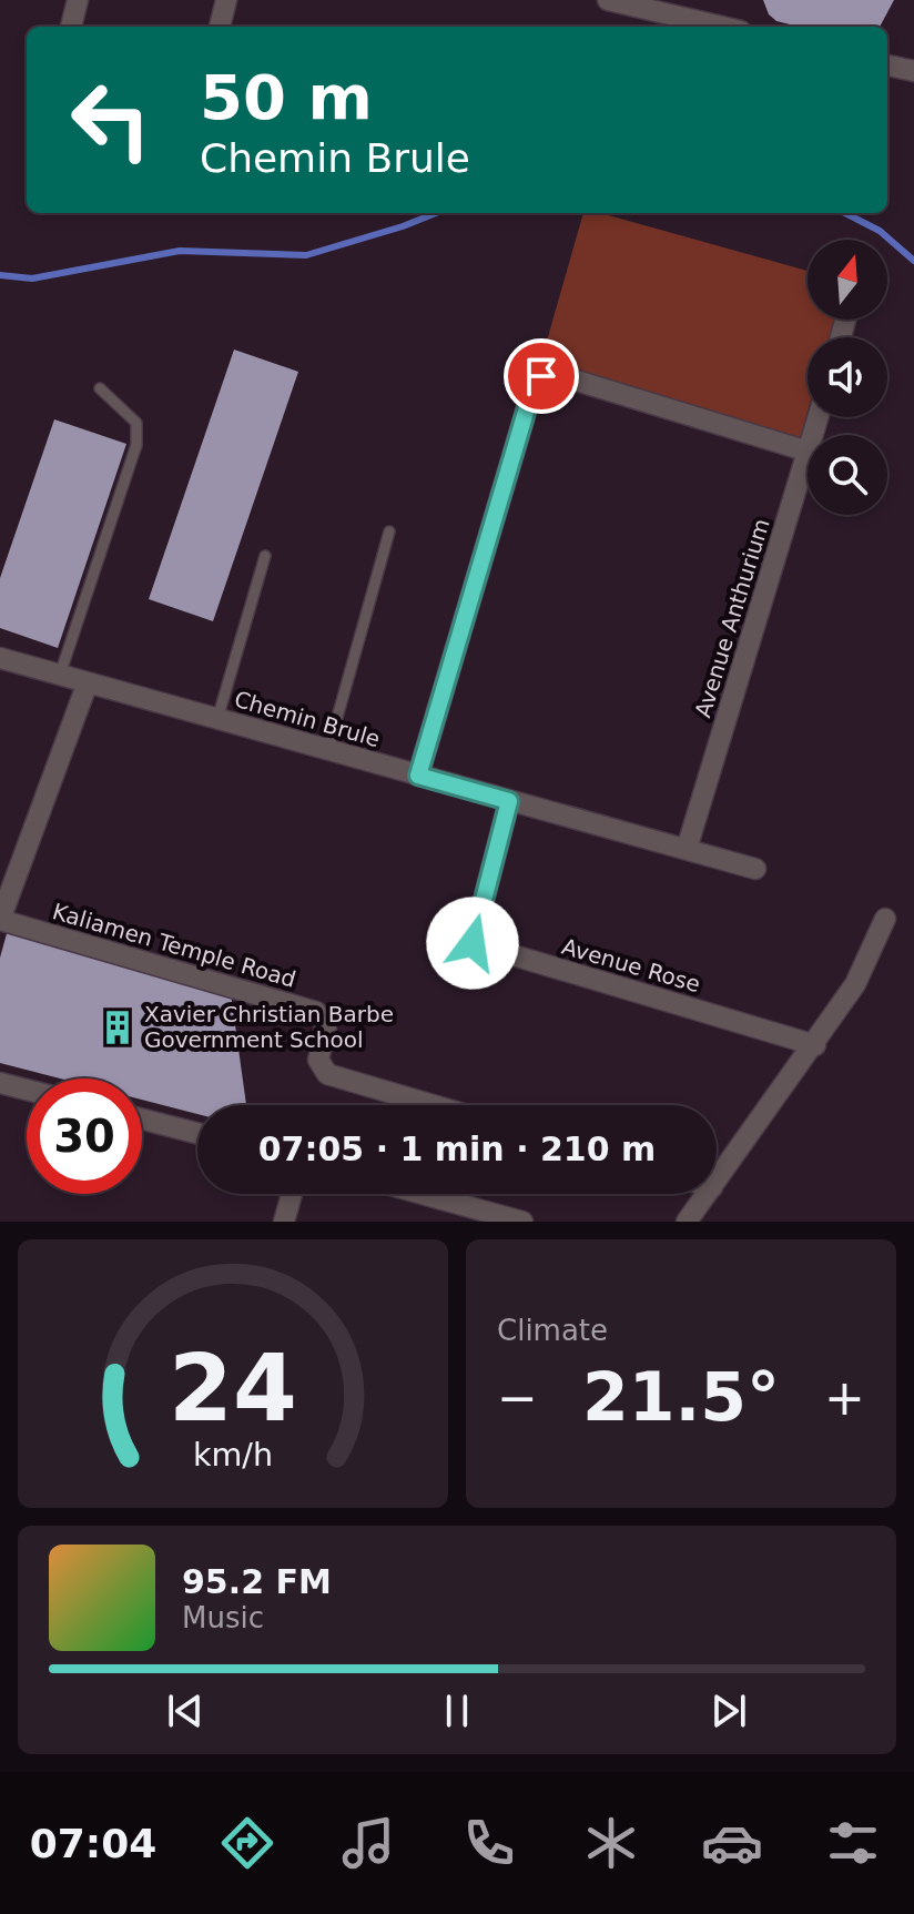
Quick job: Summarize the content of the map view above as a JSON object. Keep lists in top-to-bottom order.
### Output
{
  "streets": {
    "street": [
      "Avenue Anthurium",
      "Chemin Brule",
      "Kaliamen Temple Road",
      "Avenue Rose"
    ]
  },
  "crossings": [
    ["Avenue Anthurium", "Chemin Brule"],
    ["Chemin Brule", "Avenue Rose"]
  ],
  "places": {
    "building": ["Xavier Christian Barbe Government School"]
  },
  "north": "top",
  "page": {
    "turn": ["50 m", "Chemin Brule"],
    "limit": "30",
    "trip": "07:05 · 1 min · 210 m",
    "tile": "Climate",
    "heat": ["−", "21.5°", "+"],
    "song": ["95.2 FM", "Music"],
    "tabs": "07:04",
    "gauge": ["24", "km/h"]
  }
}
